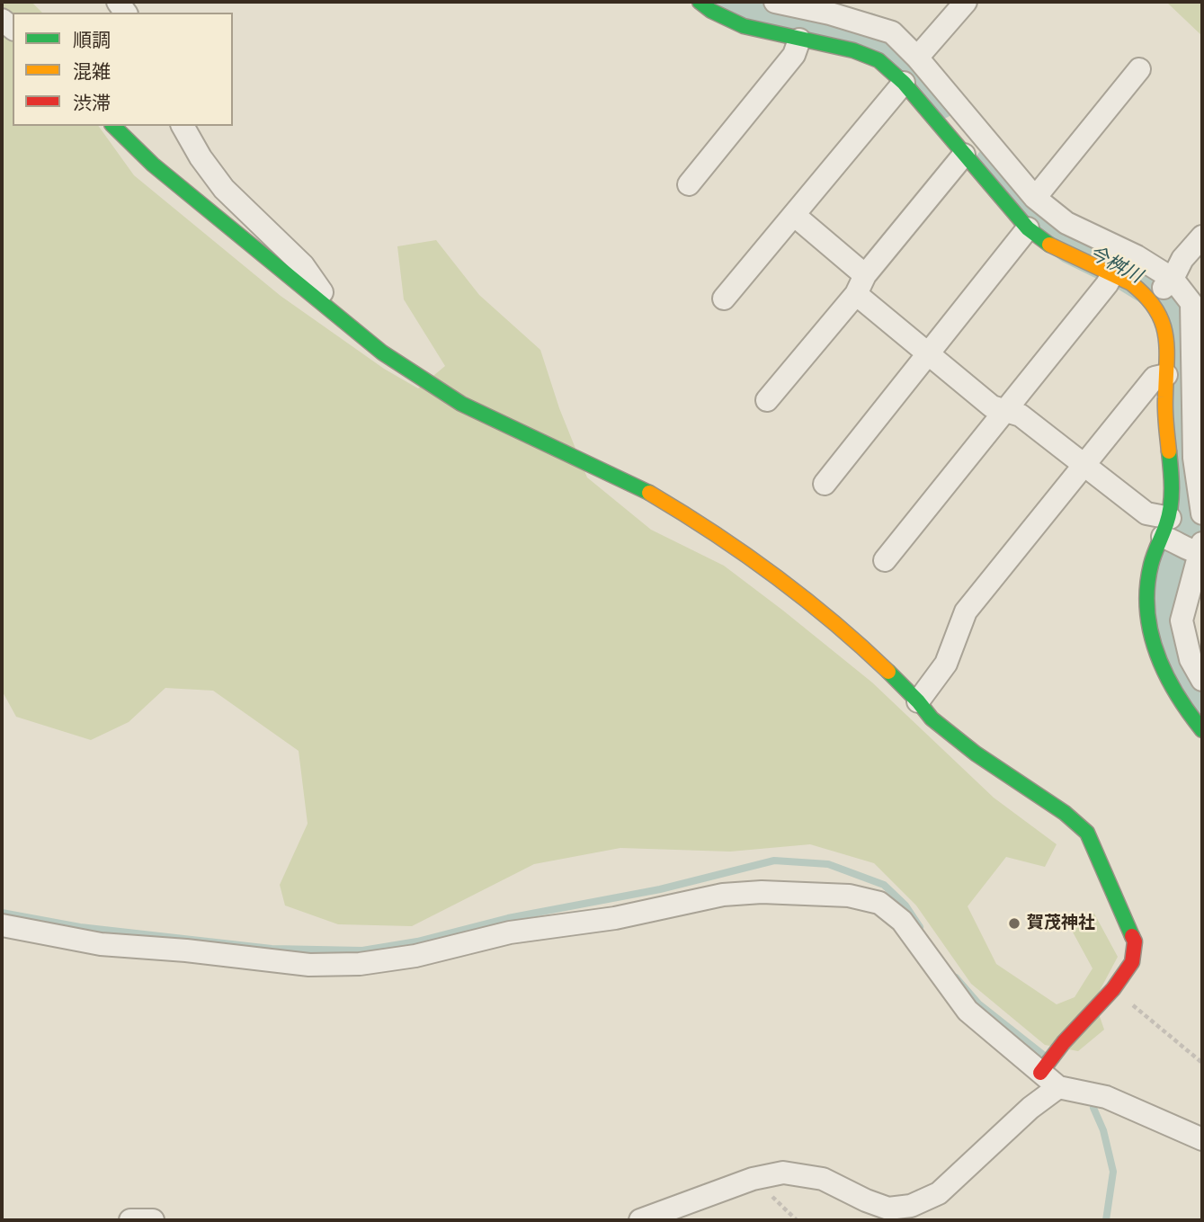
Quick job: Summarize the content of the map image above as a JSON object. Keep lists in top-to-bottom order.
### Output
{
  "water": ["今桝川"],
  "places": ["賀茂神社"],
  "legend": ["順調", "混雑", "渋滞"]
}
